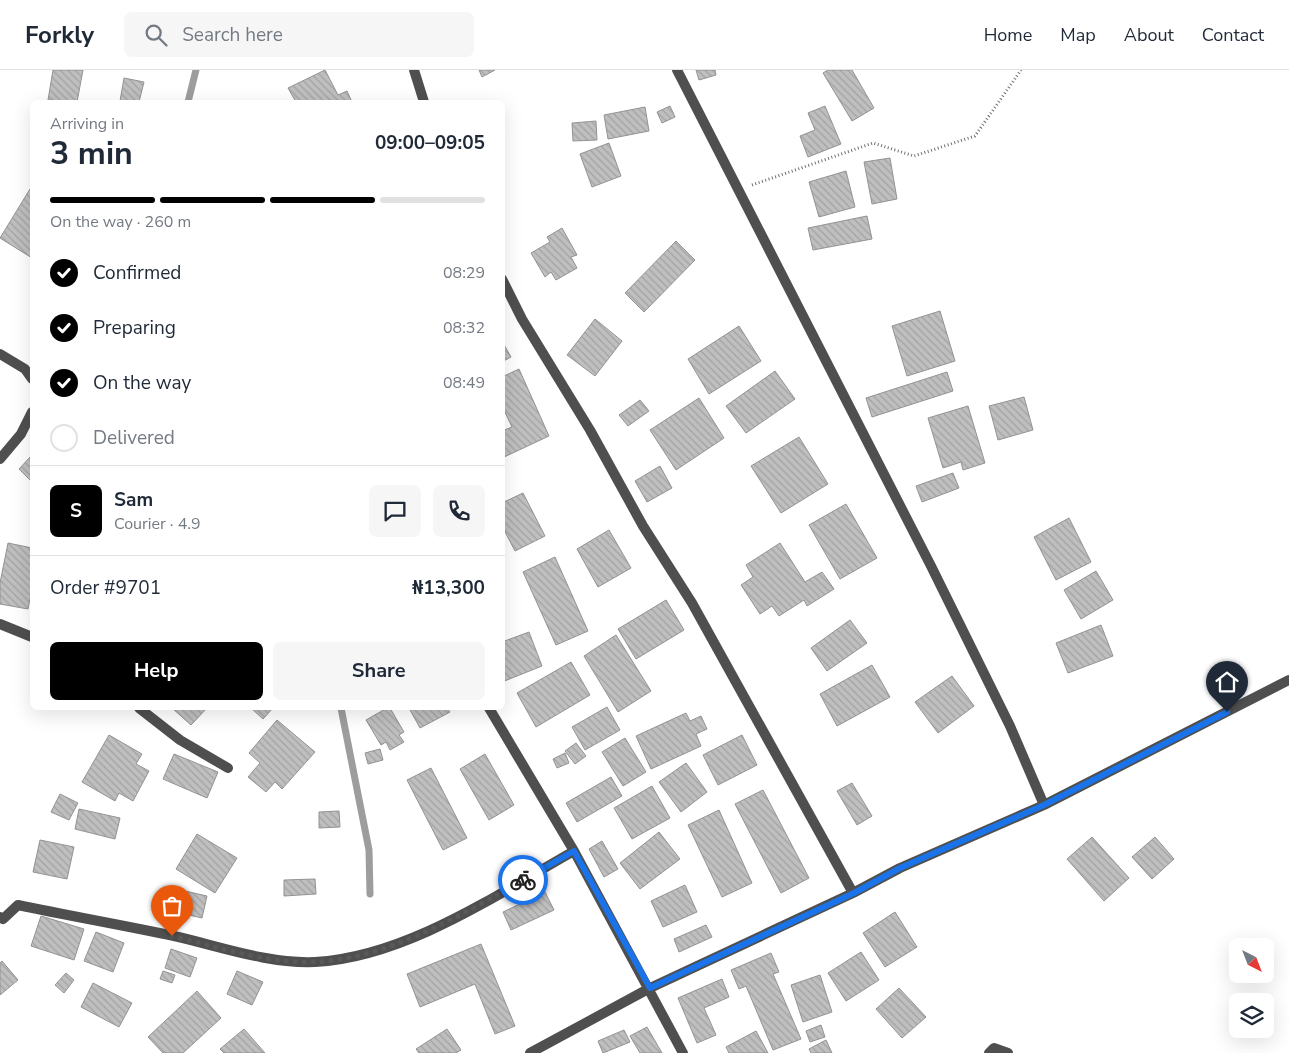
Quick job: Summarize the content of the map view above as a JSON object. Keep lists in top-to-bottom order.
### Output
{
  "north": "bottom right",
  "page": {
    "header": "Forkly",
    "search": "Search here",
    "nav": [
      "Home",
      "Map",
      "About",
      "Contact"
    ],
    "heading": ["3 min", "Arriving in", "09:00–09:05"],
    "panel": [
      "Sam",
      "Courier · 4.9",
      "Order #9701",
      "₦13,300"
    ],
    "bar": "On the way · 260 m",
    "list": [
      ["Confirmed", "08:29"],
      ["Preparing", "08:32"],
      ["On the way", "08:49"],
      "Delivered"
    ],
    "round": "S",
    "buttons": ["Help", "Share"]
  }
}
